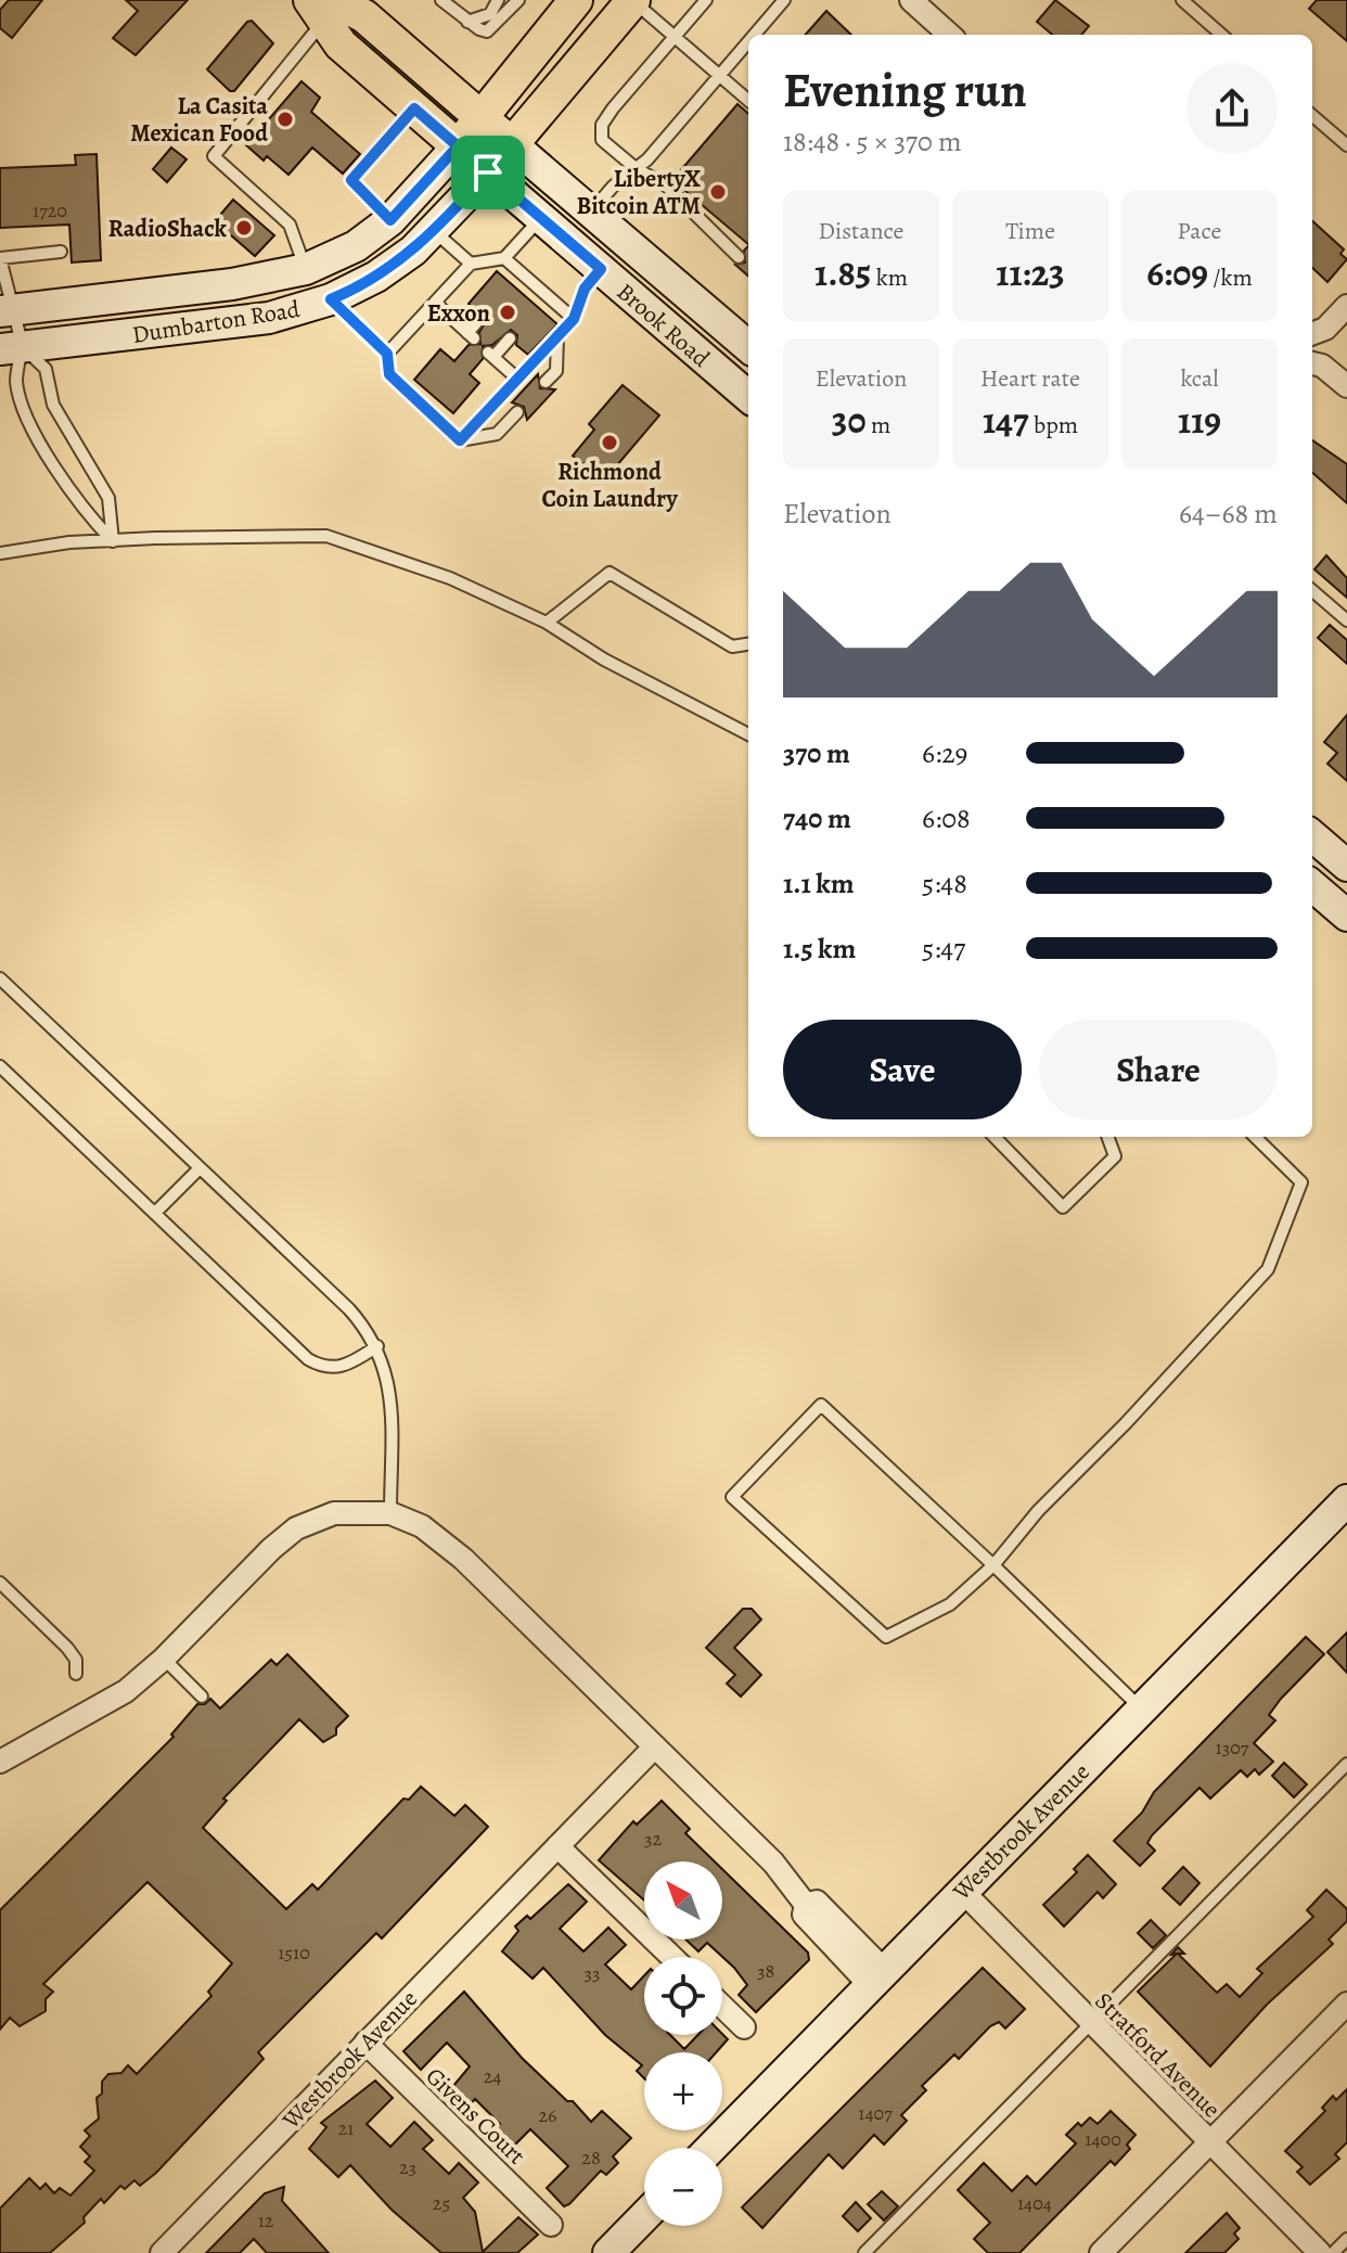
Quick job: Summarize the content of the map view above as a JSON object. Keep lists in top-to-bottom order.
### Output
{
  "streets": {
    "main road": ["Dumbarton Road", "Brook Road", "Westbrook Avenue"],
    "street": ["Stratford Avenue", "Givens Court"]
  },
  "crossings": [
    ["Dumbarton Road", "Brook Road"],
    ["Westbrook Avenue", "Stratford Avenue"],
    ["Westbrook Avenue", "Givens Court"]
  ],
  "places": [
    "La Casita Mexican Food",
    "LibertyX Bitcoin ATM",
    "RadioShack",
    "Exxon",
    "Richmond Coin Laundry"
  ],
  "house_numbers": [
    "1720",
    "1307",
    "32",
    "1510",
    "38",
    "33",
    "24",
    "1407",
    "26",
    "21",
    "1400",
    "28",
    "23",
    "25",
    "1404",
    "12"
  ],
  "north": "top left",
  "page": {
    "heading": ["Evening run", "18:48 · 5 × 370 m"],
    "stats": [
      ["Distance", "1.85 km"],
      ["Time", "11:23"],
      ["Pace", "6:09 /km"],
      ["Elevation", "30 m"],
      ["Heart rate", "147 bpm"],
      ["kcal", "119"]
    ],
    "chart": ["Elevation", "64–68 m"],
    "list": [
      {
        "name": "370 m",
        "note": "6:29"
      },
      {
        "name": "740 m",
        "note": "6:08"
      },
      {
        "name": "1.1 km",
        "note": "5:48"
      },
      {
        "name": "1.5 km",
        "note": "5:47"
      }
    ],
    "buttons": ["Save", "Share"],
    "map_buttons": ["+", "−"]
  }
}
